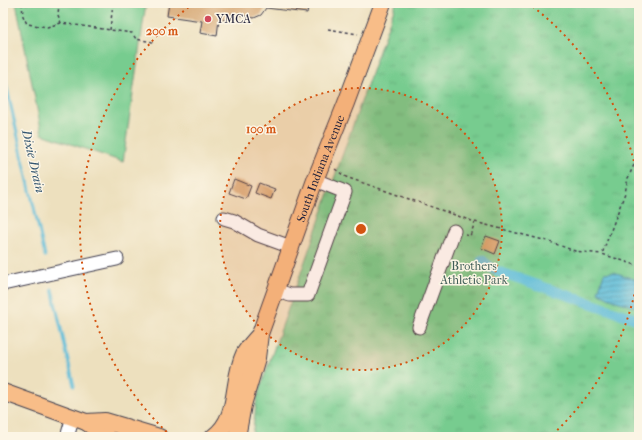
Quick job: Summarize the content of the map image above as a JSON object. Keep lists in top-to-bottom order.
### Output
{
  "streets": {
    "main road": ["South Indiana Avenue"]
  },
  "water": ["Dixie Drain"],
  "parks": ["Brothers Athletic Park"],
  "places": ["YMCA"],
  "rings": ["200 m", "100 m"]
}
